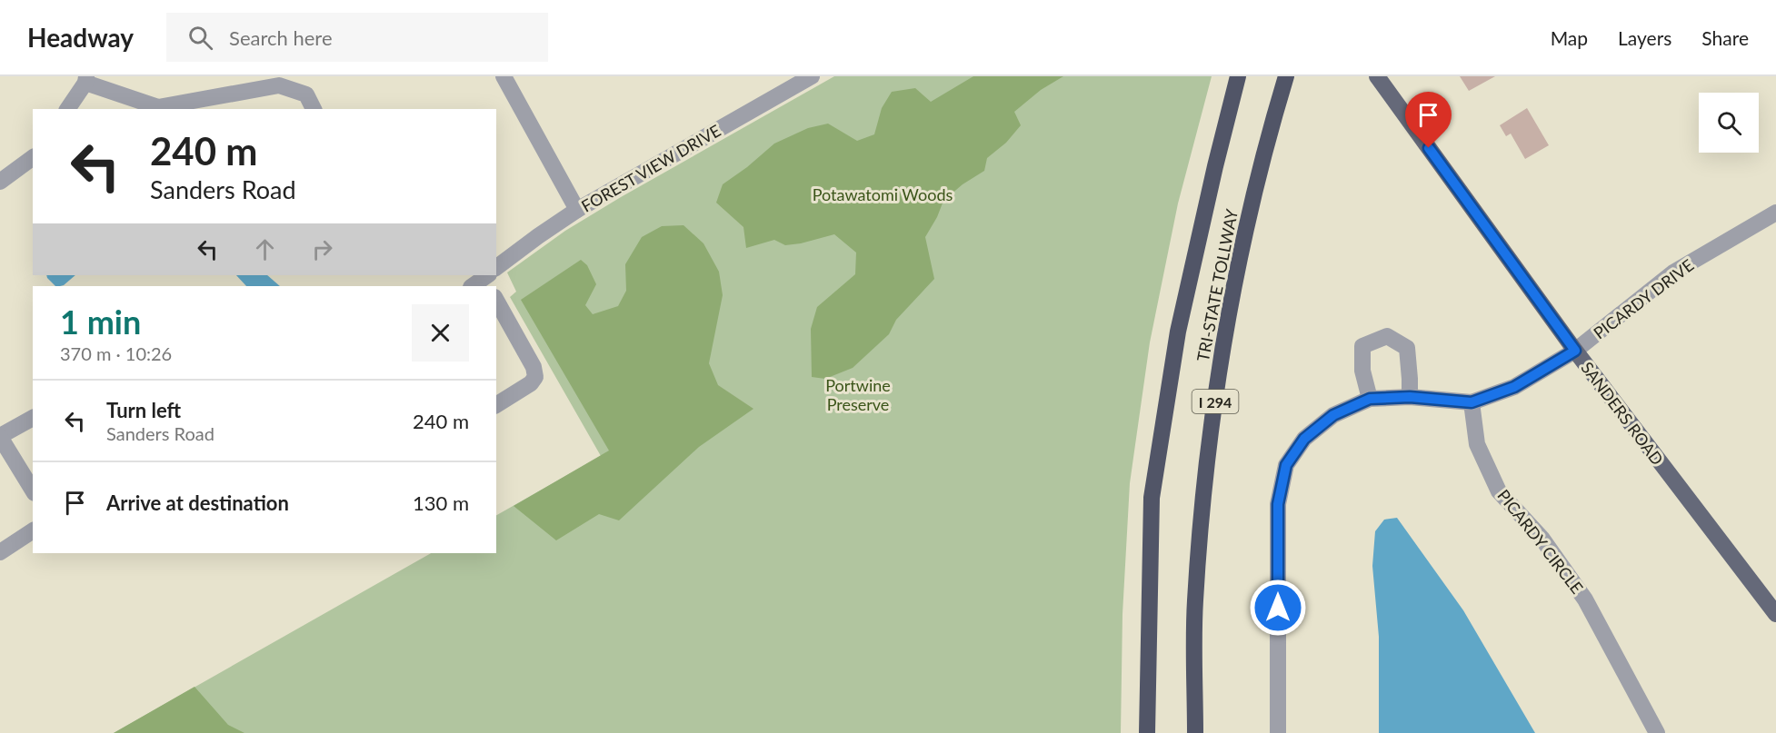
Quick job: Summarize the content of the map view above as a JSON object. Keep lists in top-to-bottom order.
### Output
{
  "streets": {
    "highway": ["TRI-STATE TOLLWAY", "I 294"],
    "main road": ["SANDERS ROAD"],
    "street": ["FOREST VIEW DRIVE", "PICARDY DRIVE", "PICARDY CIRCLE"]
  },
  "crossings": [
    ["PICARDY DRIVE", "SANDERS ROAD"],
    ["PICARDY DRIVE", "PICARDY CIRCLE"]
  ],
  "parks": ["Potawatomi Woods", "Portwine Preserve"],
  "page": {
    "header": "Headway",
    "search": "Search here",
    "nav": ["Map", "Layers", "Share"],
    "turn": ["240 m", "Sanders Road"],
    "heading": ["1 min", "370 m · 10:26"],
    "list": [
      {
        "name": "Turn left",
        "note": "Sanders Road",
        "value": "240 m"
      },
      {
        "name": "Arrive at destination",
        "value": "130 m"
      }
    ]
  }
}
